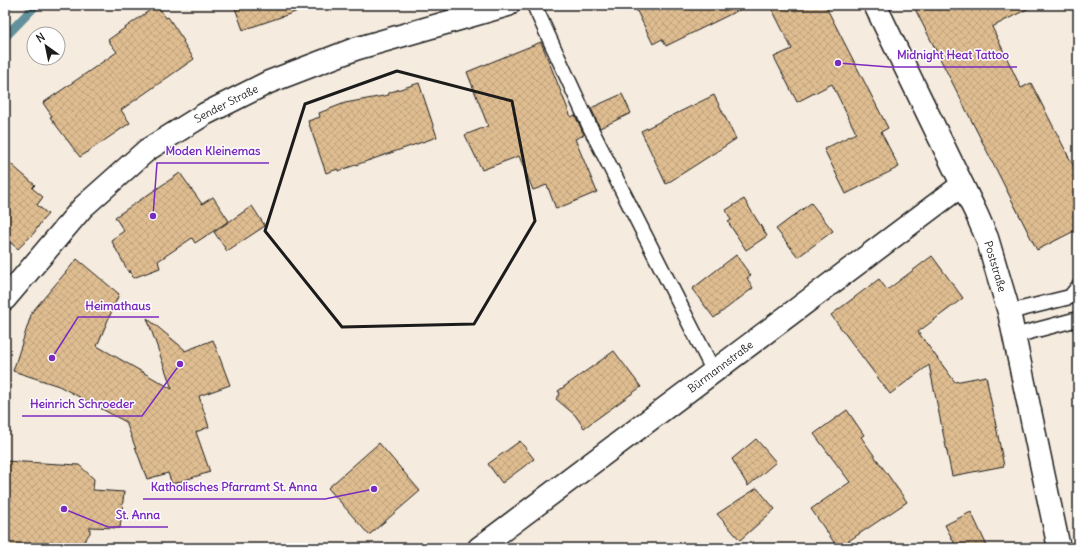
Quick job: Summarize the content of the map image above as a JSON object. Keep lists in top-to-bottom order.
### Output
{
  "streets": {
    "street": ["Sender Straße", "Poststraße", "Bürmannstraße"]
  },
  "crossings": [
    ["Poststraße", "Bürmannstraße"]
  ],
  "places": [
    "Midnight Heat Tattoo",
    "Moden Kleinemas",
    "Heimathaus",
    "Heinrich Schroeder",
    "Katholisches Pfarramt St. Anna",
    "St. Anna"
  ],
  "north": "top left"
}
